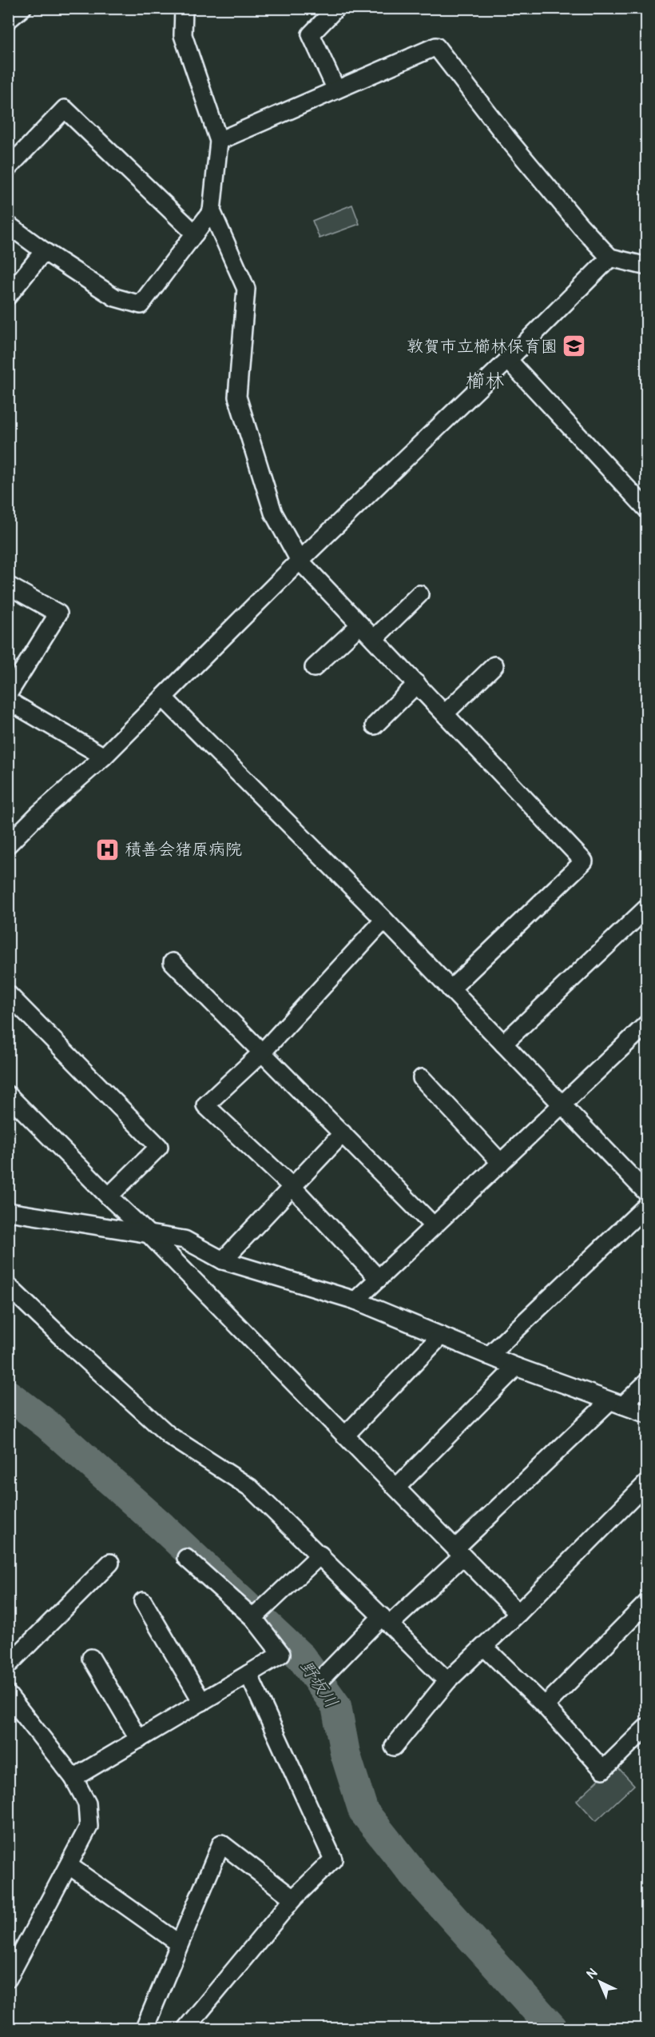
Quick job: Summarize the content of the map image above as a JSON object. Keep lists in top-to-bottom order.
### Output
{
  "districts": ["櫛林"],
  "water": ["野坂川"],
  "places": {
    "school or university": ["敦賀市立櫛林保育園"],
    "hospital": ["積善会猪原病院"]
  },
  "north": "top left"
}
